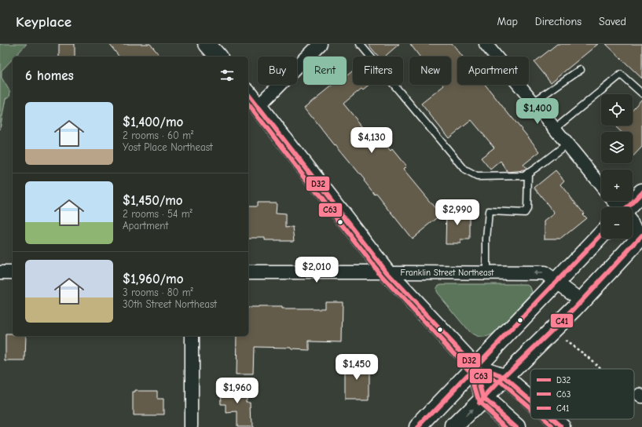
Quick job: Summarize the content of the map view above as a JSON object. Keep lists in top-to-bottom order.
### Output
{
  "streets": {
    "street": ["Franklin Street Northeast"]
  },
  "lines": ["transit line D32", "transit line C63", "transit line C41"],
  "legend": ["D32", "C63", "C41"],
  "page": {
    "header": "Keyplace",
    "nav": ["Map", "Directions", "Saved"],
    "chip": [
      "Buy",
      "Rent",
      "Filters",
      "New",
      "Apartment"
    ],
    "heading": "6 homes",
    "map_buttons": ["+", "−"],
    "list": [
      {
        "name": "$1,400/mo",
        "note": "2 rooms · 60 m² · Yost Place Northeast"
      },
      {
        "name": "$1,450/mo",
        "note": "2 rooms · 54 m² · Apartment"
      },
      {
        "name": "$1,960/mo",
        "note": "3 rooms · 80 m² · 30th Street Northeast"
      }
    ],
    "price": [
      "$1,400",
      "$4,130",
      "$2,990",
      "$2,010",
      "$1,450",
      "$1,960"
    ]
  }
}
